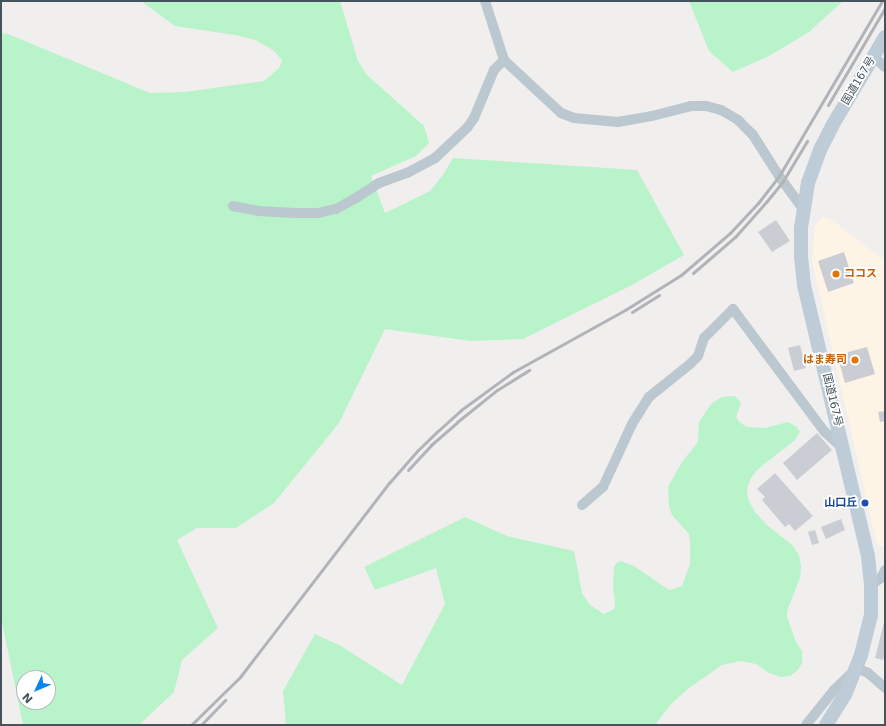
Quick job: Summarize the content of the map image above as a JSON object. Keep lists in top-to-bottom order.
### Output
{
  "streets": {
    "street": ["国道167号"]
  },
  "places": ["ココス", "はま寿司", "山口丘"],
  "north": "bottom left"
}
